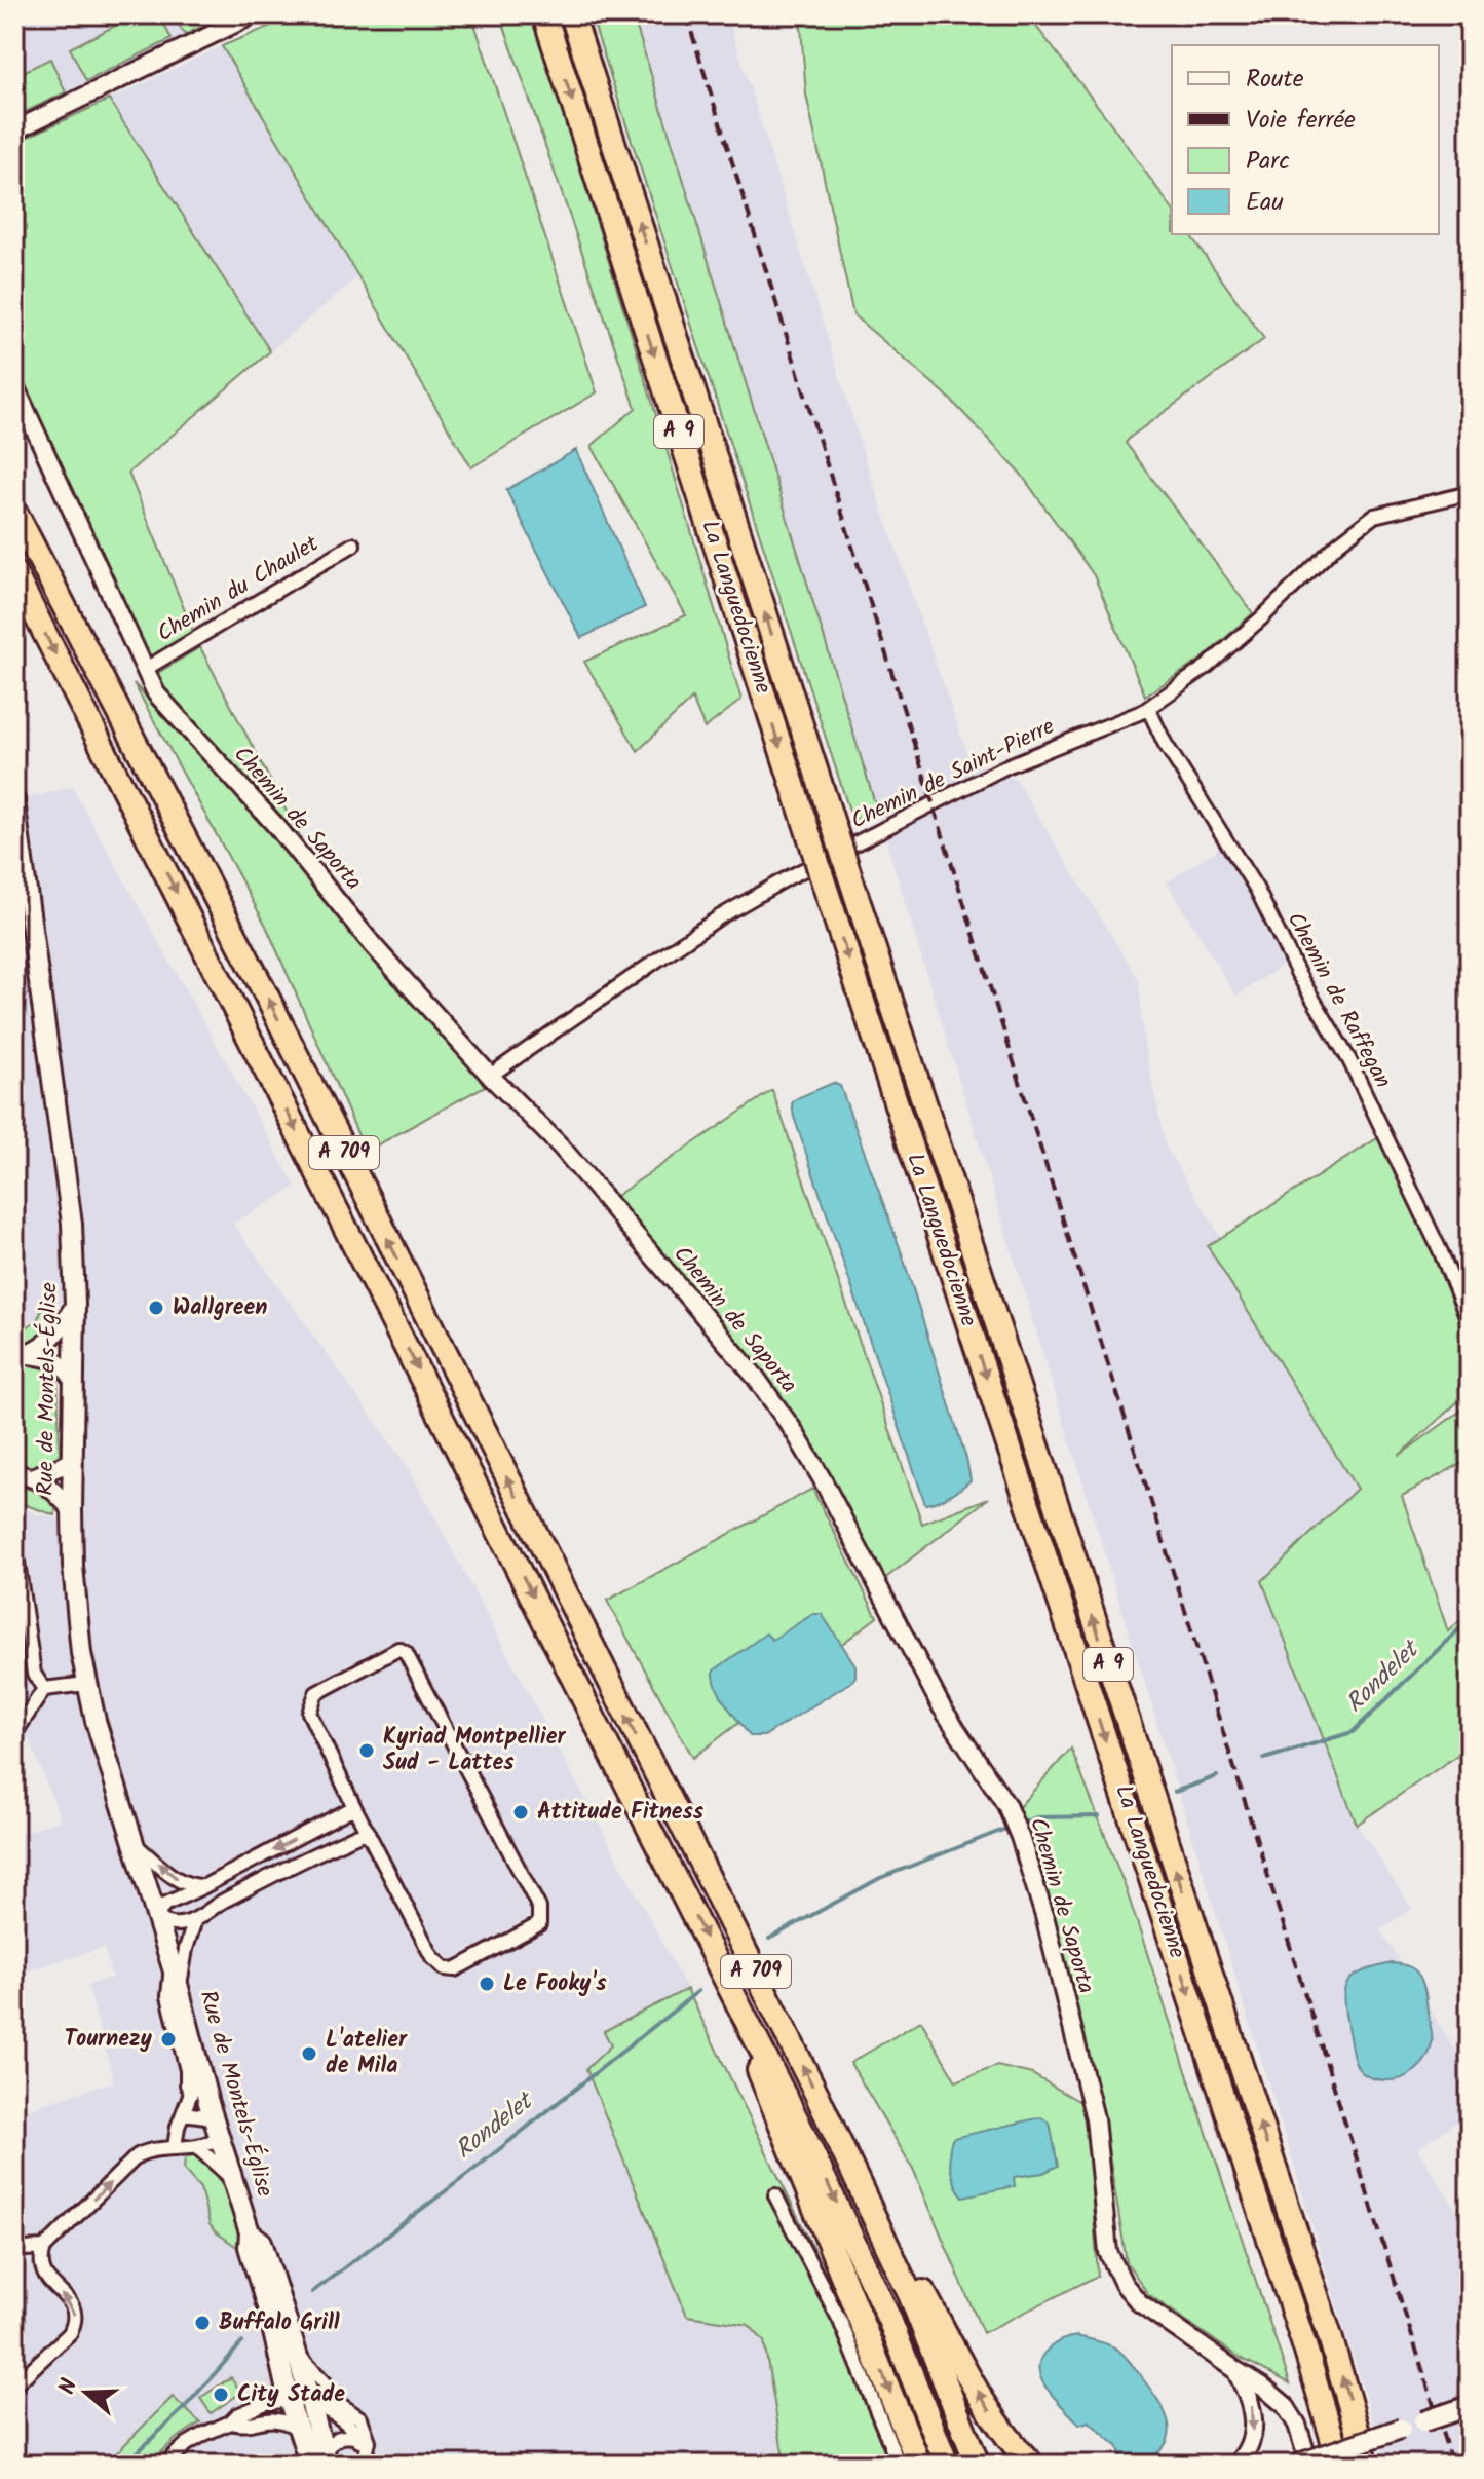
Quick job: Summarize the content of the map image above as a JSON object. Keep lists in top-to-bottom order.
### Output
{
  "streets": {
    "highway": ["A 9", "La Languedocienne", "A 709"],
    "main road": ["Rue de Montels-Église"],
    "street": [
      "Chemin du Chaulet",
      "Chemin de Saint-Pierre",
      "Chemin de Saporta",
      "Chemin de Raffegan"
    ]
  },
  "crossings": [
    ["Chemin du Chaulet", "Chemin de Saporta"],
    ["Chemin de Saint-Pierre", "Chemin de Saporta"],
    ["Chemin de Saint-Pierre", "Chemin de Raffegan"]
  ],
  "water": ["Rondelet"],
  "places": [
    "Wallgreen",
    "Kyriad Montpellier Sud - Lattes",
    "Attitude Fitness",
    "Le Fooky's",
    "Tournezy",
    "L'atelier de Mila",
    "Buffalo Grill",
    "City Stade"
  ],
  "legend": [
    "Route",
    "Voie ferrée",
    "Parc",
    "Eau"
  ],
  "north": "left"
}
